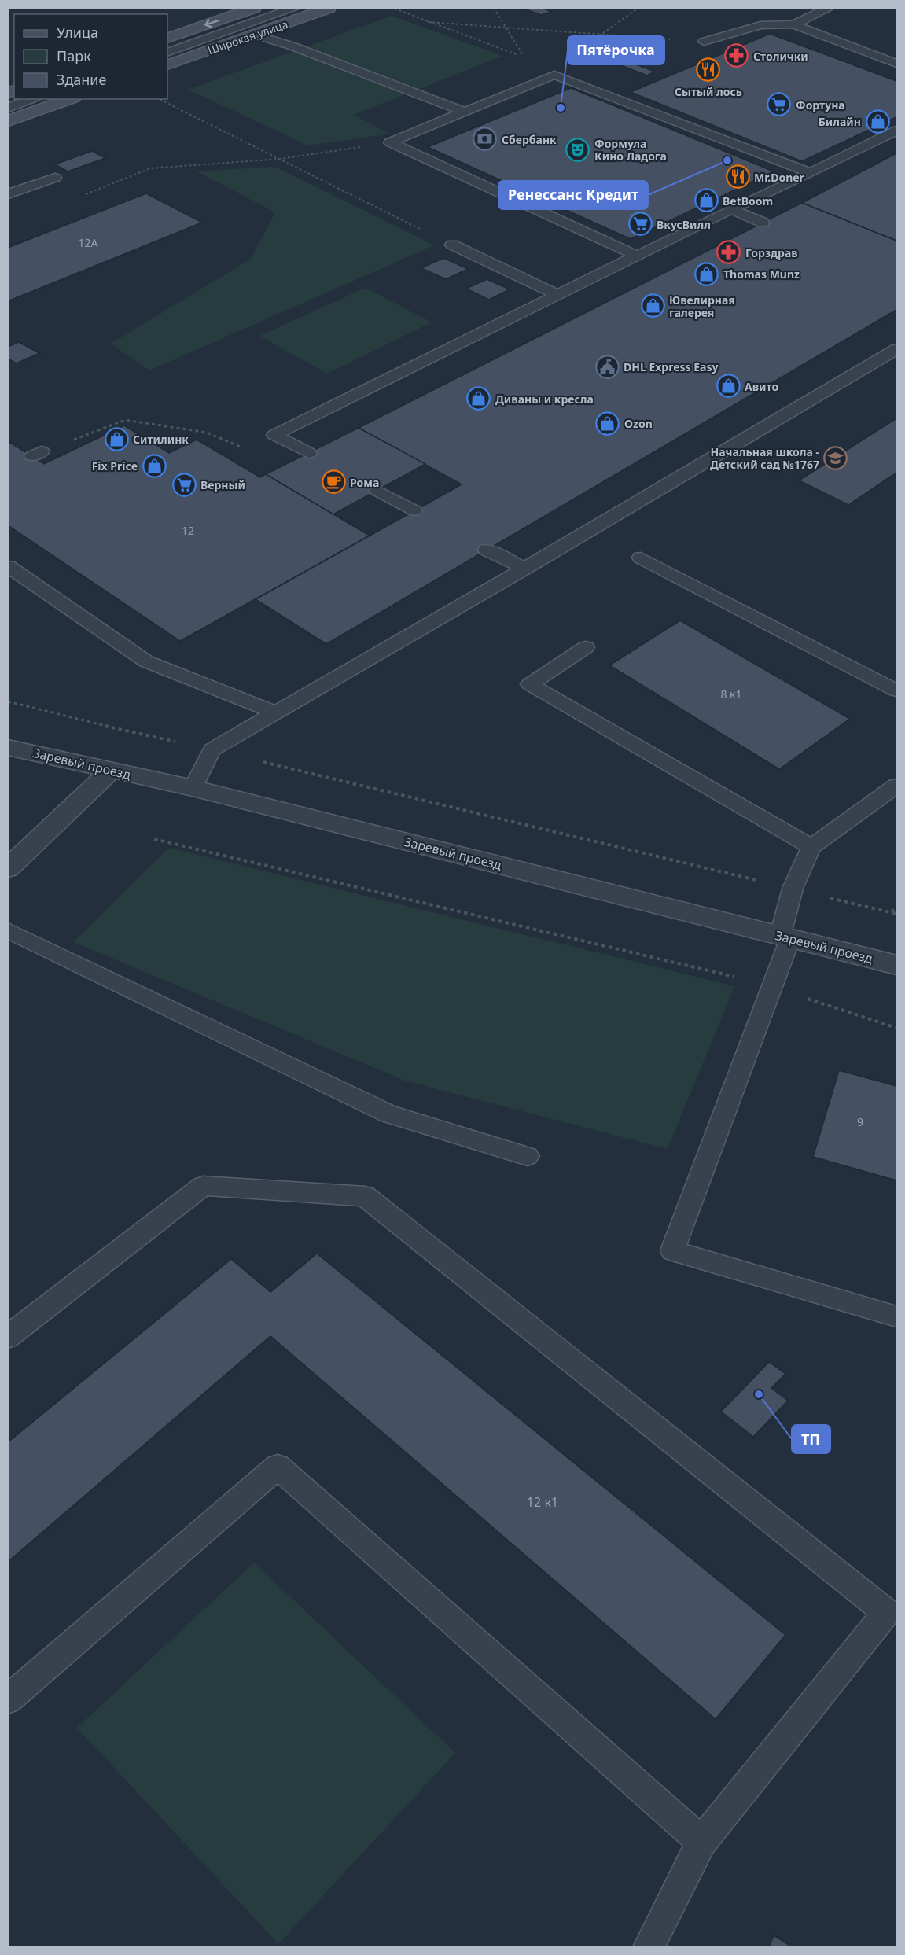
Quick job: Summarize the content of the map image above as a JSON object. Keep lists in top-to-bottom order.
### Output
{
  "streets": {
    "main road": ["Широкая улица"],
    "street": ["Заревый проезд"]
  },
  "places": {
    "pharmacy": ["Столички", "Горздрав"],
    "restaurant": ["Сытый лось", "Mr.Doner"],
    "supermarket": ["Фортуна", "ВкусВилл", "Верный"],
    "other": ["Пятёрочка", "Ренессанс Кредит", "ТП"],
    "shop": [
      "Билайн",
      "BetBoom",
      "Thomas Munz",
      "Ювелирная галерея",
      "Авито",
      "Диваны и кресла",
      "Ozon",
      "Ситилинк",
      "Fix Price"
    ],
    "bank": ["Сбербанк"],
    "theatre": ["Формула Кино Ладога"],
    "public building": ["DHL Express Easy"],
    "school or university": ["Начальная школа - Детский сад №1767"],
    "cafe": ["Рома"]
  },
  "house_numbers": [
    "12А",
    "12",
    "8 к1",
    "9",
    "12 к1"
  ],
  "legend": ["Улица", "Парк", "Здание"]
}
